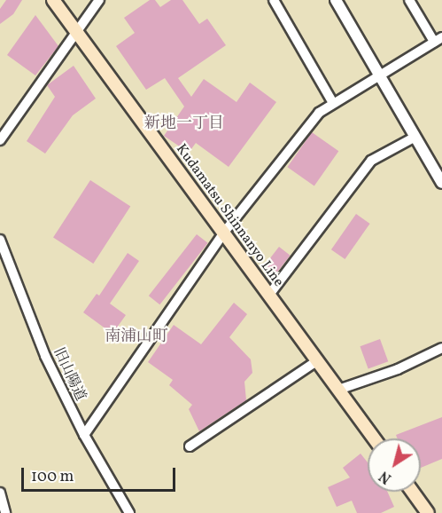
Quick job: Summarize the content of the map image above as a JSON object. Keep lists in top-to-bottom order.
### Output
{
  "streets": {
    "main road": ["Kudamatsu Shinnanyo Line"],
    "street": ["旧山陽道"]
  },
  "districts": ["新地一丁目", "南浦山町"],
  "scale_bar": "100 m",
  "north": "bottom left"
}
